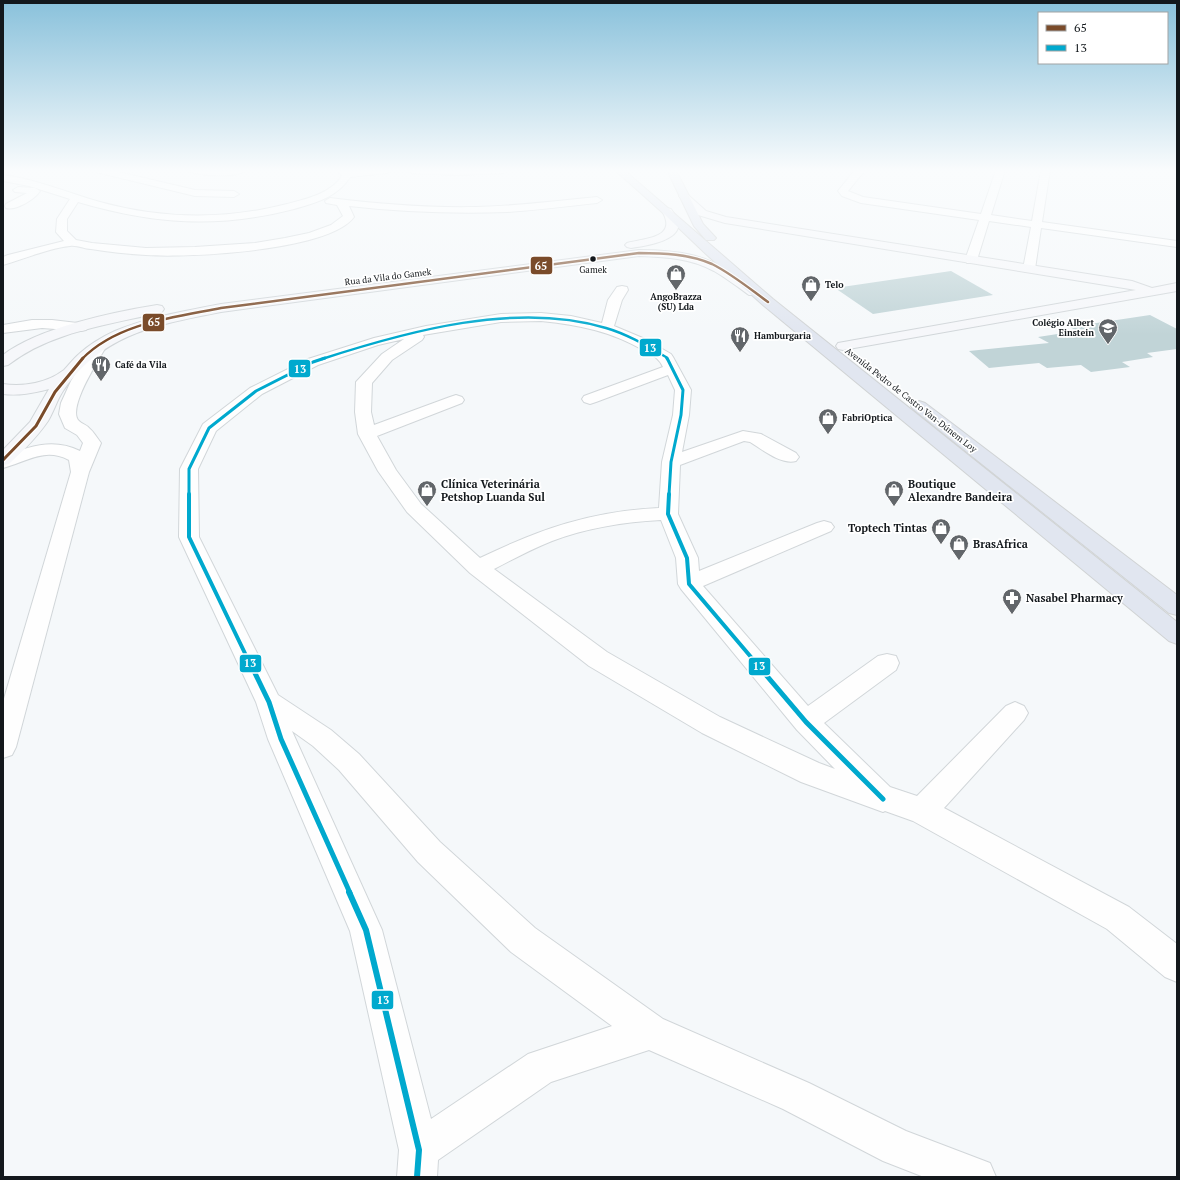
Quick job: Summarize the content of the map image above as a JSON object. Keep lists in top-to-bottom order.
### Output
{
  "streets": {
    "highway": ["Avenida Pedro de Castro Van-Dúnem Loy"],
    "main road": ["Rua da Vila do Gamek"]
  },
  "crossings": [
    ["Rua da Vila do Gamek", "Avenida Pedro de Castro Van-Dúnem Loy"]
  ],
  "places": {
    "other": ["Gamek"],
    "shop": [
      "AngoBrazza (SU) Lda",
      "Telo",
      "FabriOptica",
      "Clínica Veterinária Petshop Luanda Sul",
      "Boutique Alexandre Bandeira",
      "Toptech Tintas",
      "BrasAfrica"
    ],
    "school or university": ["Colégio Albert Einstein"],
    "restaurant": ["Hamburgaria", "Café da Vila"],
    "pharmacy": ["Nasabel Pharmacy"]
  },
  "lines": ["transit line 65", "transit line 13"],
  "legend": ["65", "13"]
}
